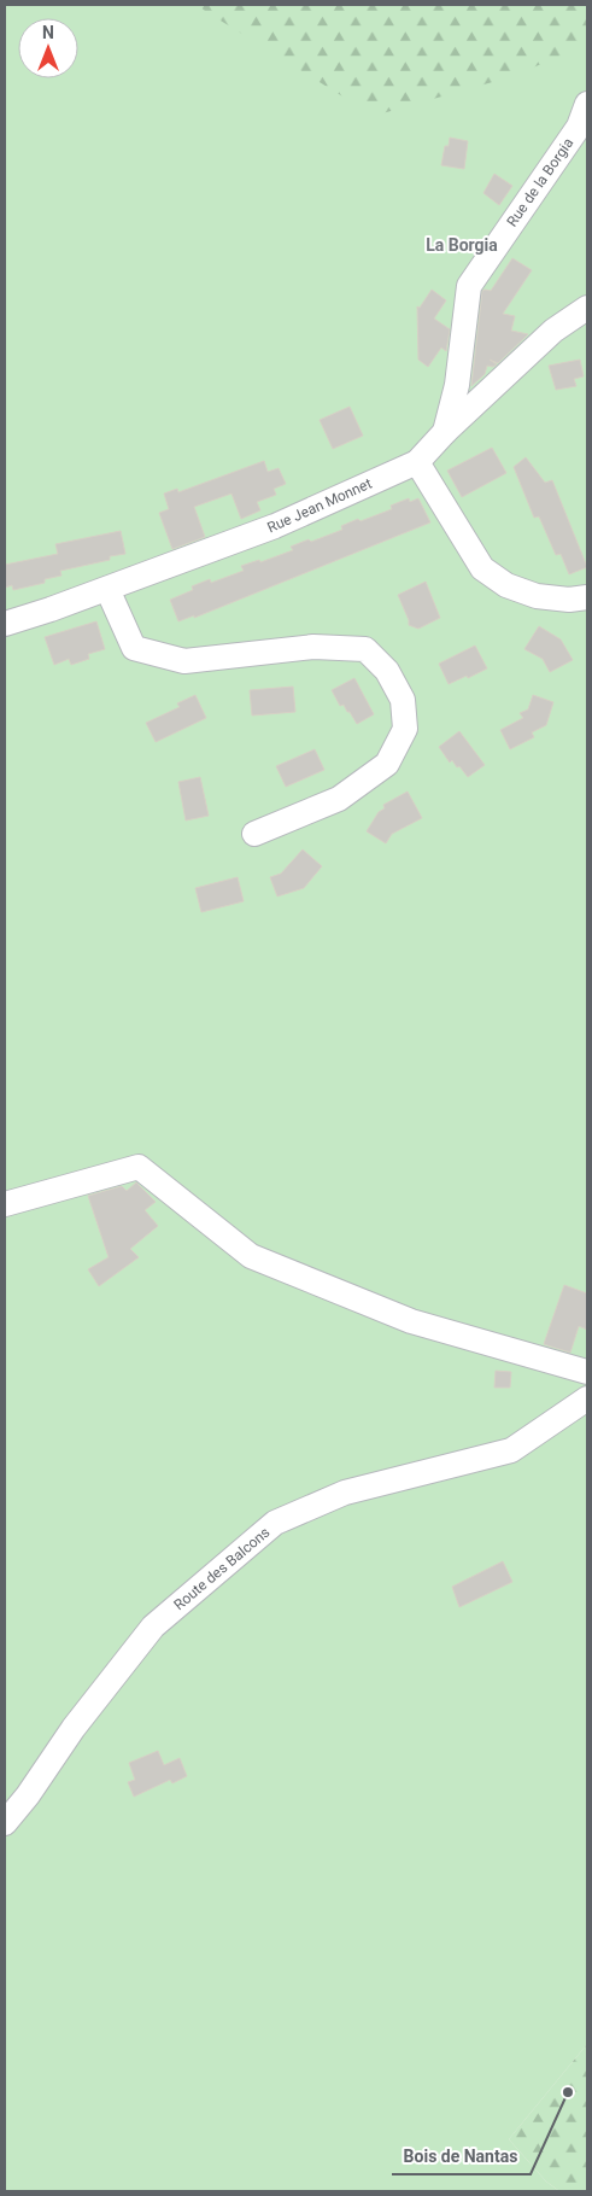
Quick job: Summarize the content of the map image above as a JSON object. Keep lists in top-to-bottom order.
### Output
{
  "streets": {
    "street": ["Rue de la Borgia", "Rue Jean Monnet", "Route des Balcons"]
  },
  "crossings": [
    ["Rue de la Borgia", "Rue Jean Monnet"]
  ],
  "districts": ["La Borgia"],
  "places": ["Bois de Nantas"],
  "north": "top"
}
